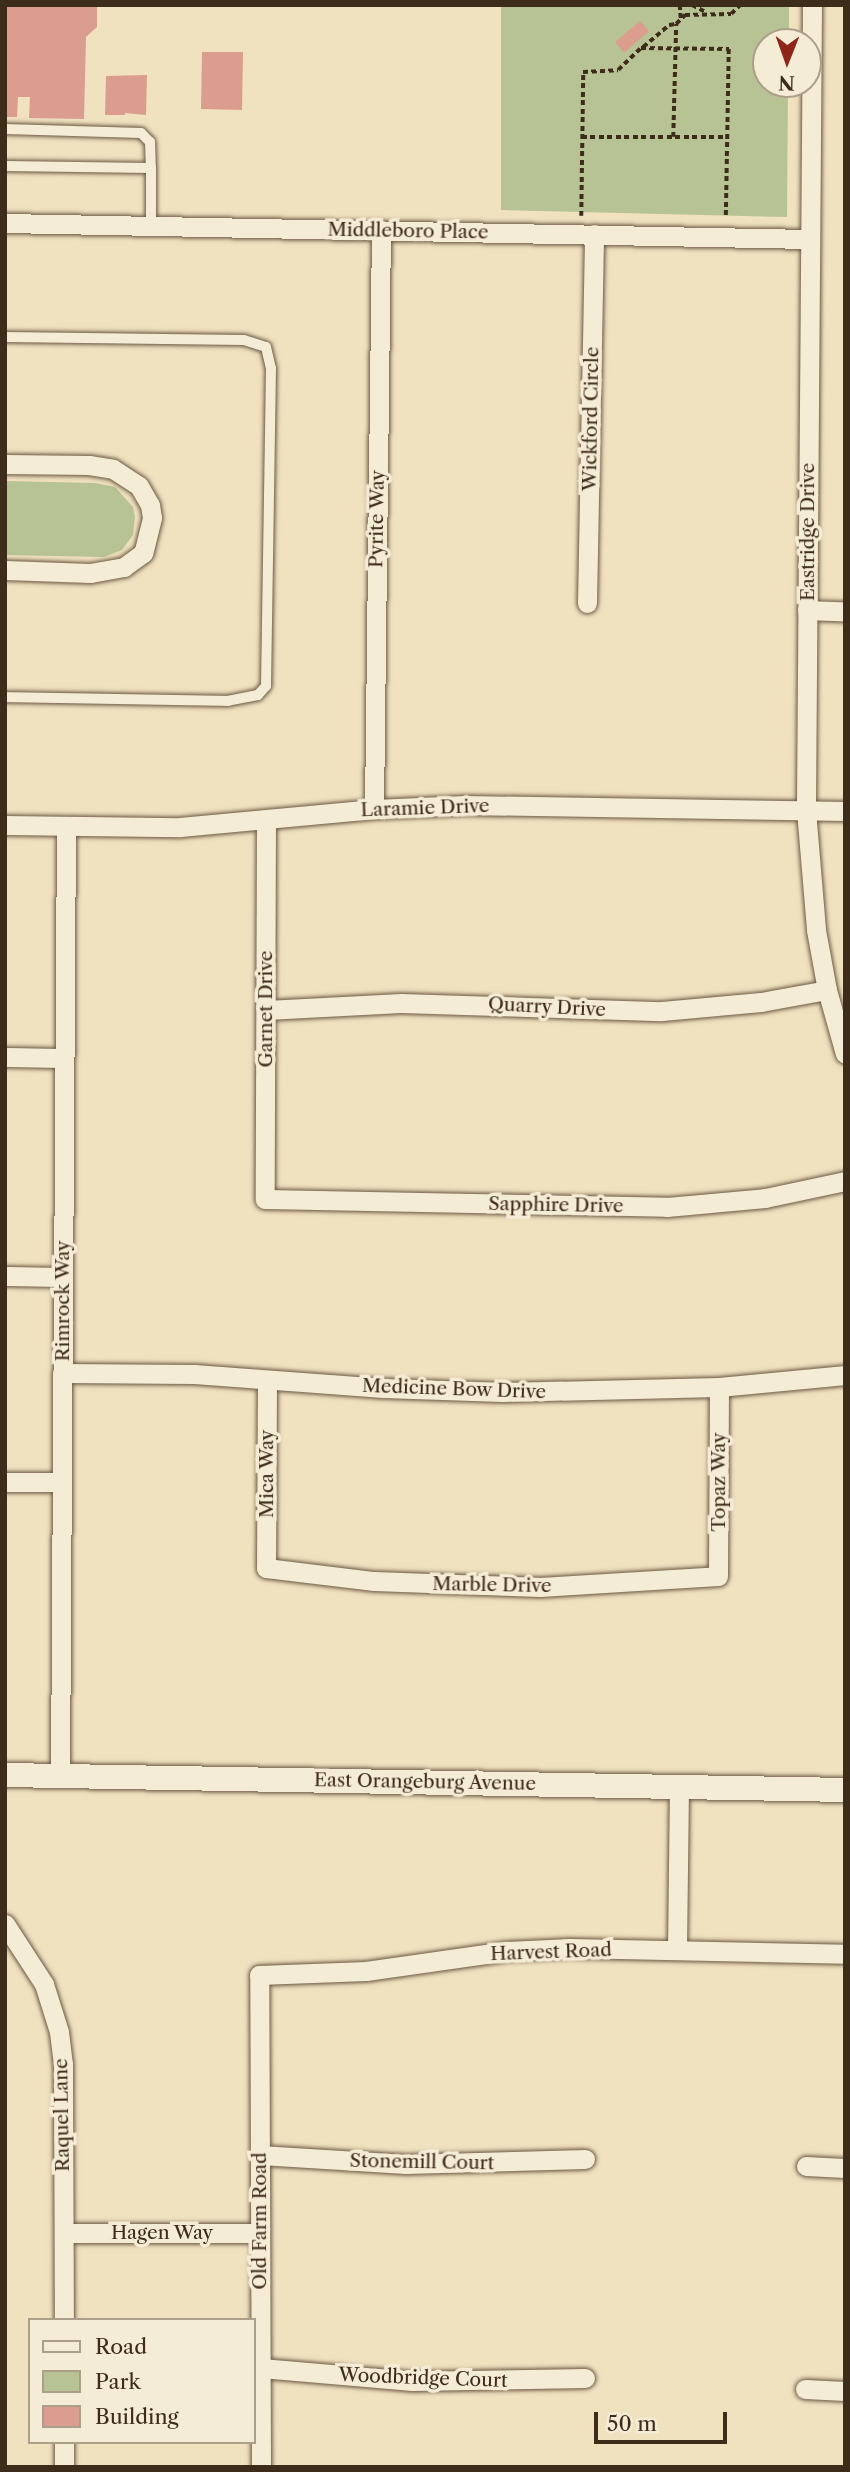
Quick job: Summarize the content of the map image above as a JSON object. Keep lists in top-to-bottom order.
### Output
{
  "streets": {
    "street": [
      "Middleboro Place",
      "Wickford Circle",
      "Pyrite Way",
      "Eastridge Drive",
      "Laramie Drive",
      "Quarry Drive",
      "Garnet Drive",
      "Sapphire Drive",
      "Rimrock Way",
      "Medicine Bow Drive",
      "Mica Way",
      "Topaz Way",
      "Marble Drive",
      "East Orangeburg Avenue",
      "Harvest Road",
      "Raquel Lane",
      "Stonemill Court",
      "Old Farm Road",
      "Hagen Way",
      "Woodbridge Court"
    ]
  },
  "crossings": [
    ["Middleboro Place", "Wickford Circle"],
    ["Middleboro Place", "Pyrite Way"],
    ["Middleboro Place", "Eastridge Drive"],
    ["Pyrite Way", "Laramie Drive"],
    ["Eastridge Drive", "Laramie Drive"],
    ["Eastridge Drive", "Quarry Drive"],
    ["Laramie Drive", "Garnet Drive"],
    ["Laramie Drive", "Rimrock Way"],
    ["Quarry Drive", "Garnet Drive"],
    ["Garnet Drive", "Sapphire Drive"],
    ["Rimrock Way", "Medicine Bow Drive"],
    ["Rimrock Way", "East Orangeburg Avenue"],
    ["Medicine Bow Drive", "Mica Way"],
    ["Medicine Bow Drive", "Topaz Way"],
    ["Mica Way", "Marble Drive"],
    ["Topaz Way", "Marble Drive"],
    ["Harvest Road", "Old Farm Road"],
    ["Raquel Lane", "Hagen Way"],
    ["Stonemill Court", "Old Farm Road"],
    ["Old Farm Road", "Hagen Way"],
    ["Old Farm Road", "Woodbridge Court"]
  ],
  "legend": ["Road", "Park", "Building"],
  "scale_bar": "50 m",
  "north": "bottom"
}
